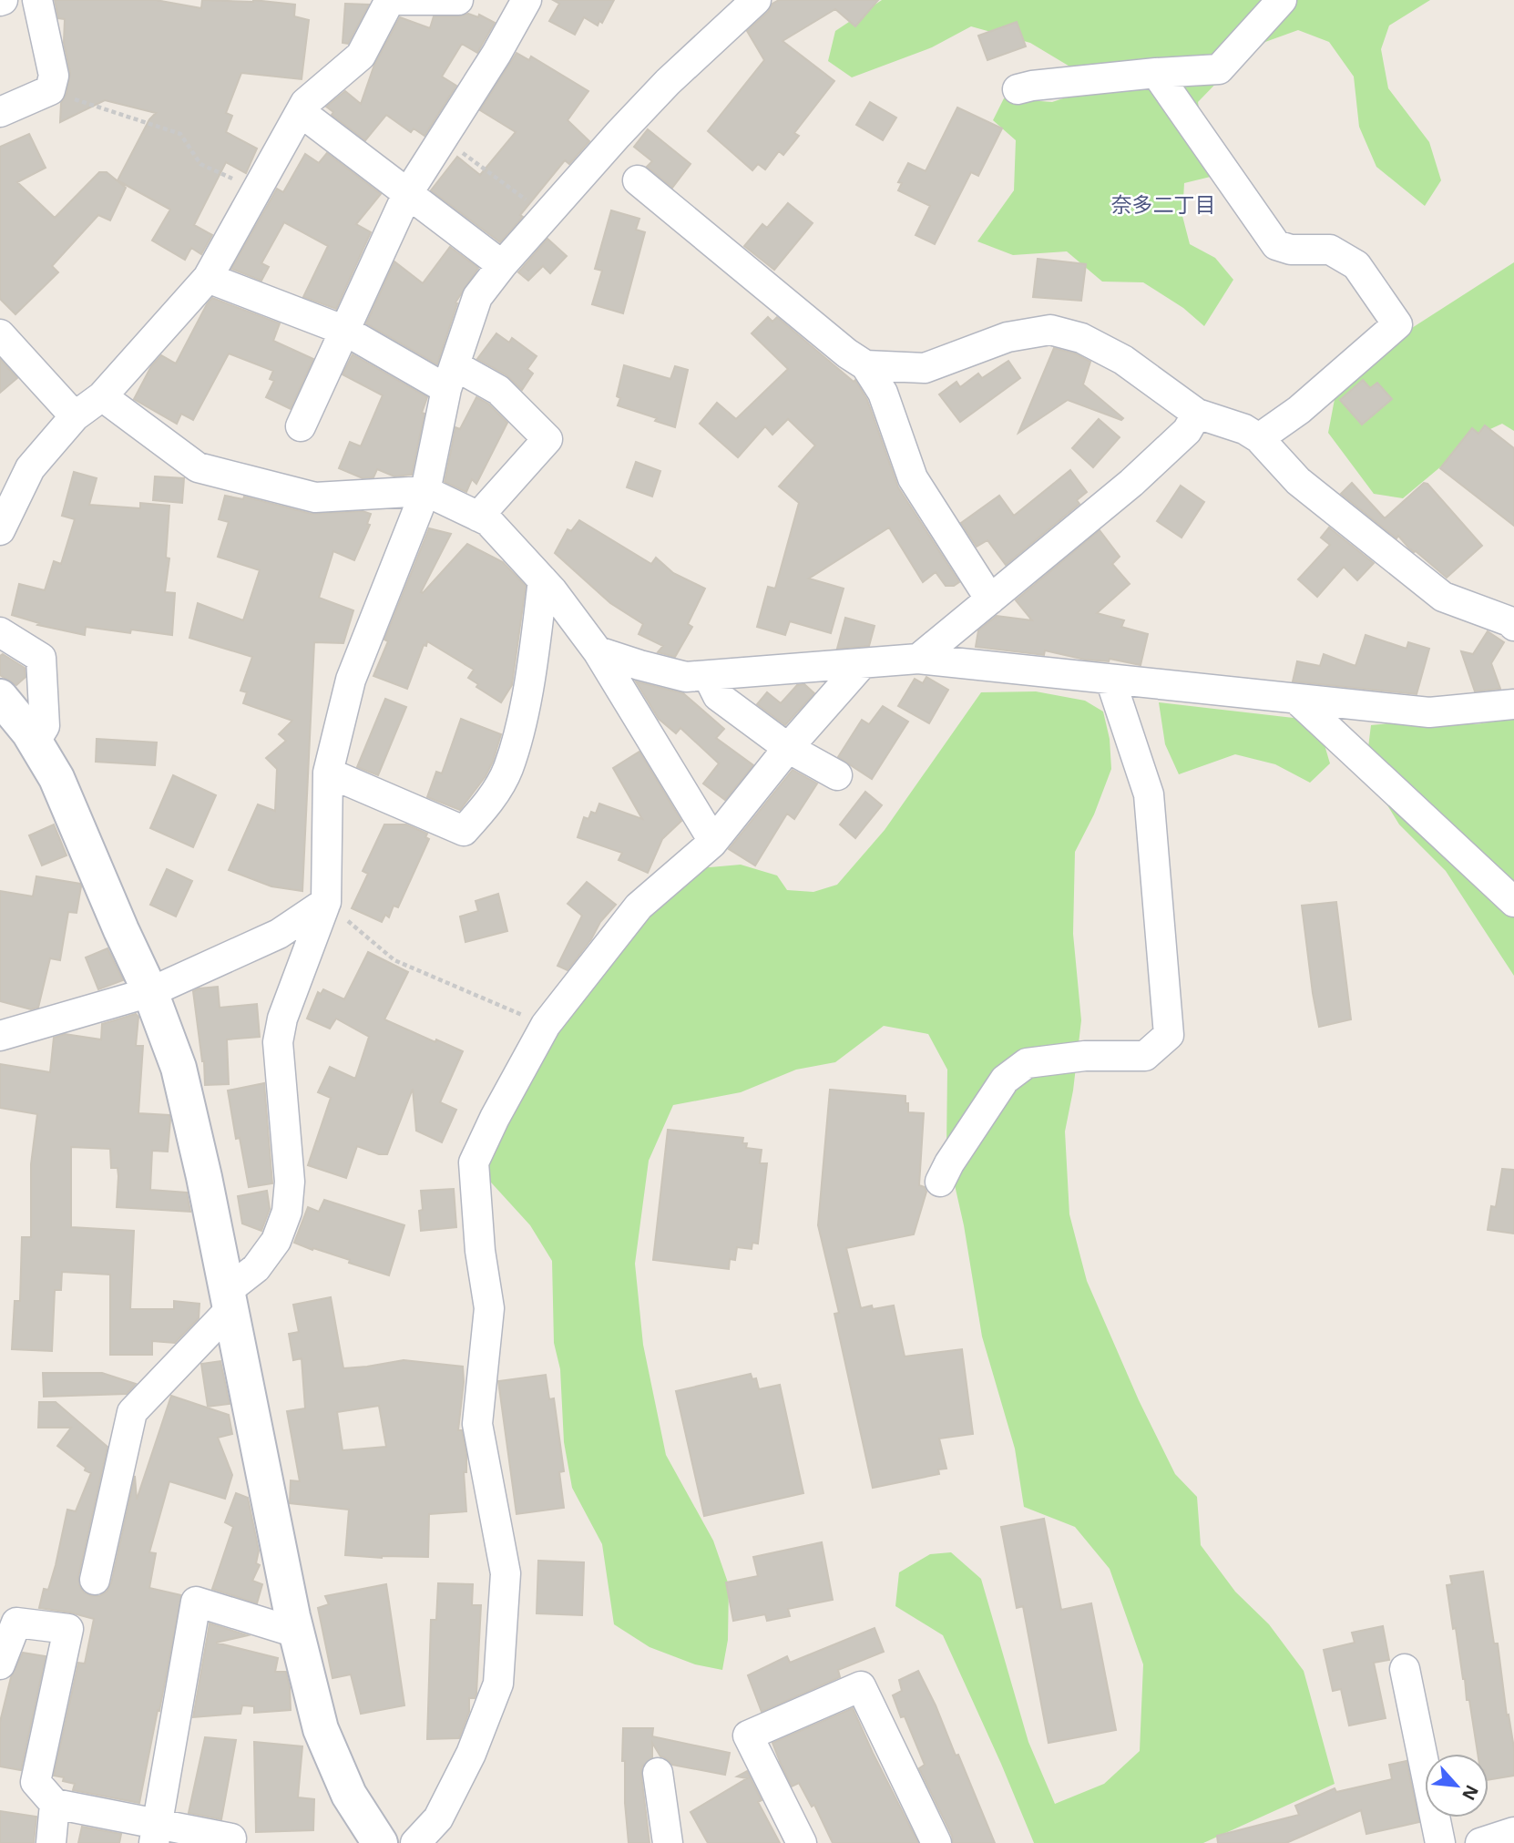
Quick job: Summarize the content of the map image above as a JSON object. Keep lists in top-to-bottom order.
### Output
{
  "districts": ["奈多二丁目"],
  "north": "bottom right"
}
